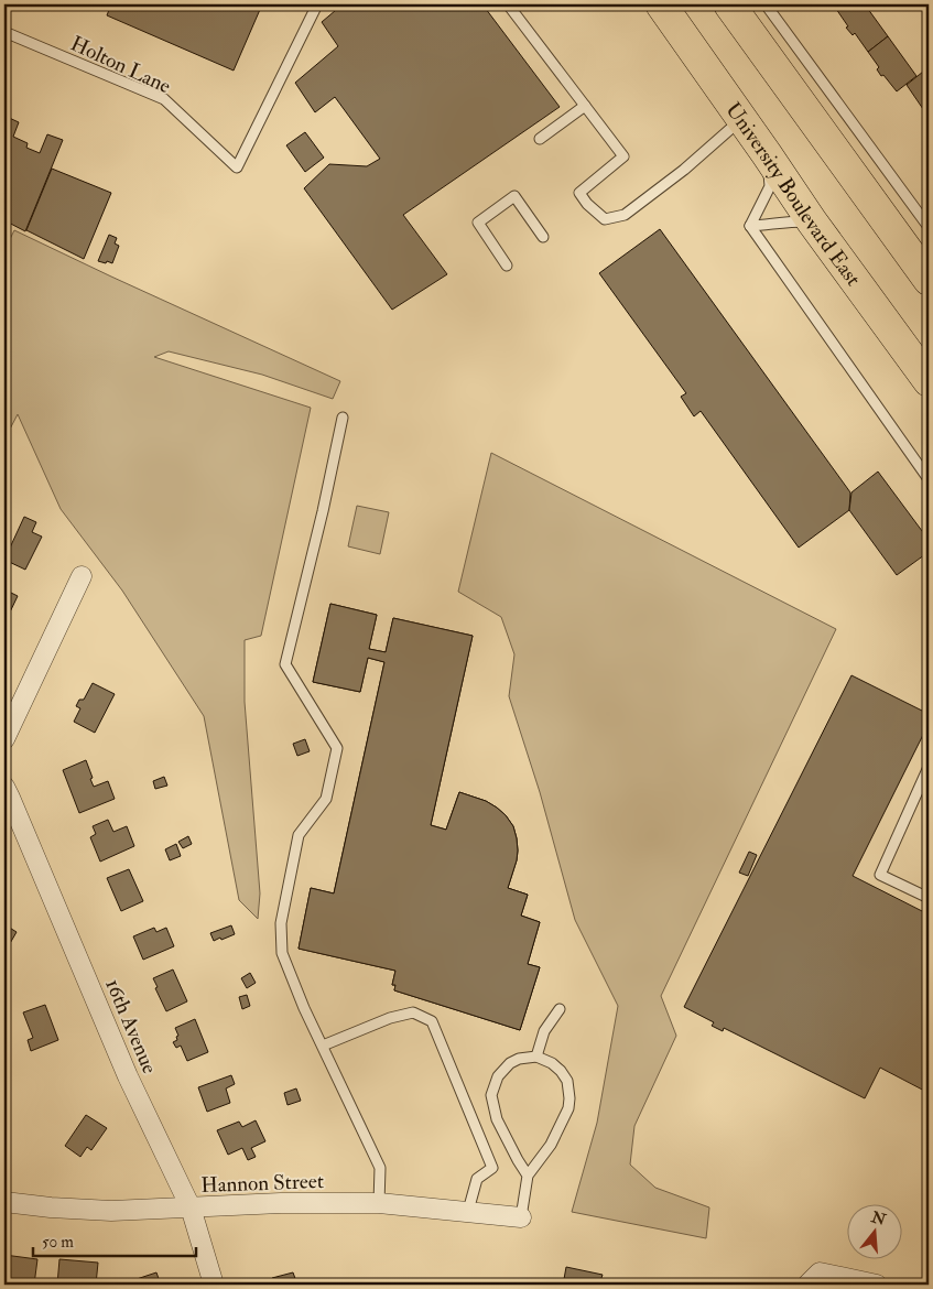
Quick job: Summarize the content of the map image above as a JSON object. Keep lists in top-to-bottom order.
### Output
{
  "streets": {
    "main road": ["University Boulevard East"],
    "street": ["16th Avenue", "Hannon Street"],
    "lane": ["Holton Lane"]
  },
  "crossings": [
    ["16th Avenue", "Hannon Street"]
  ],
  "scale_bar": "50 m",
  "north": "top"
}
